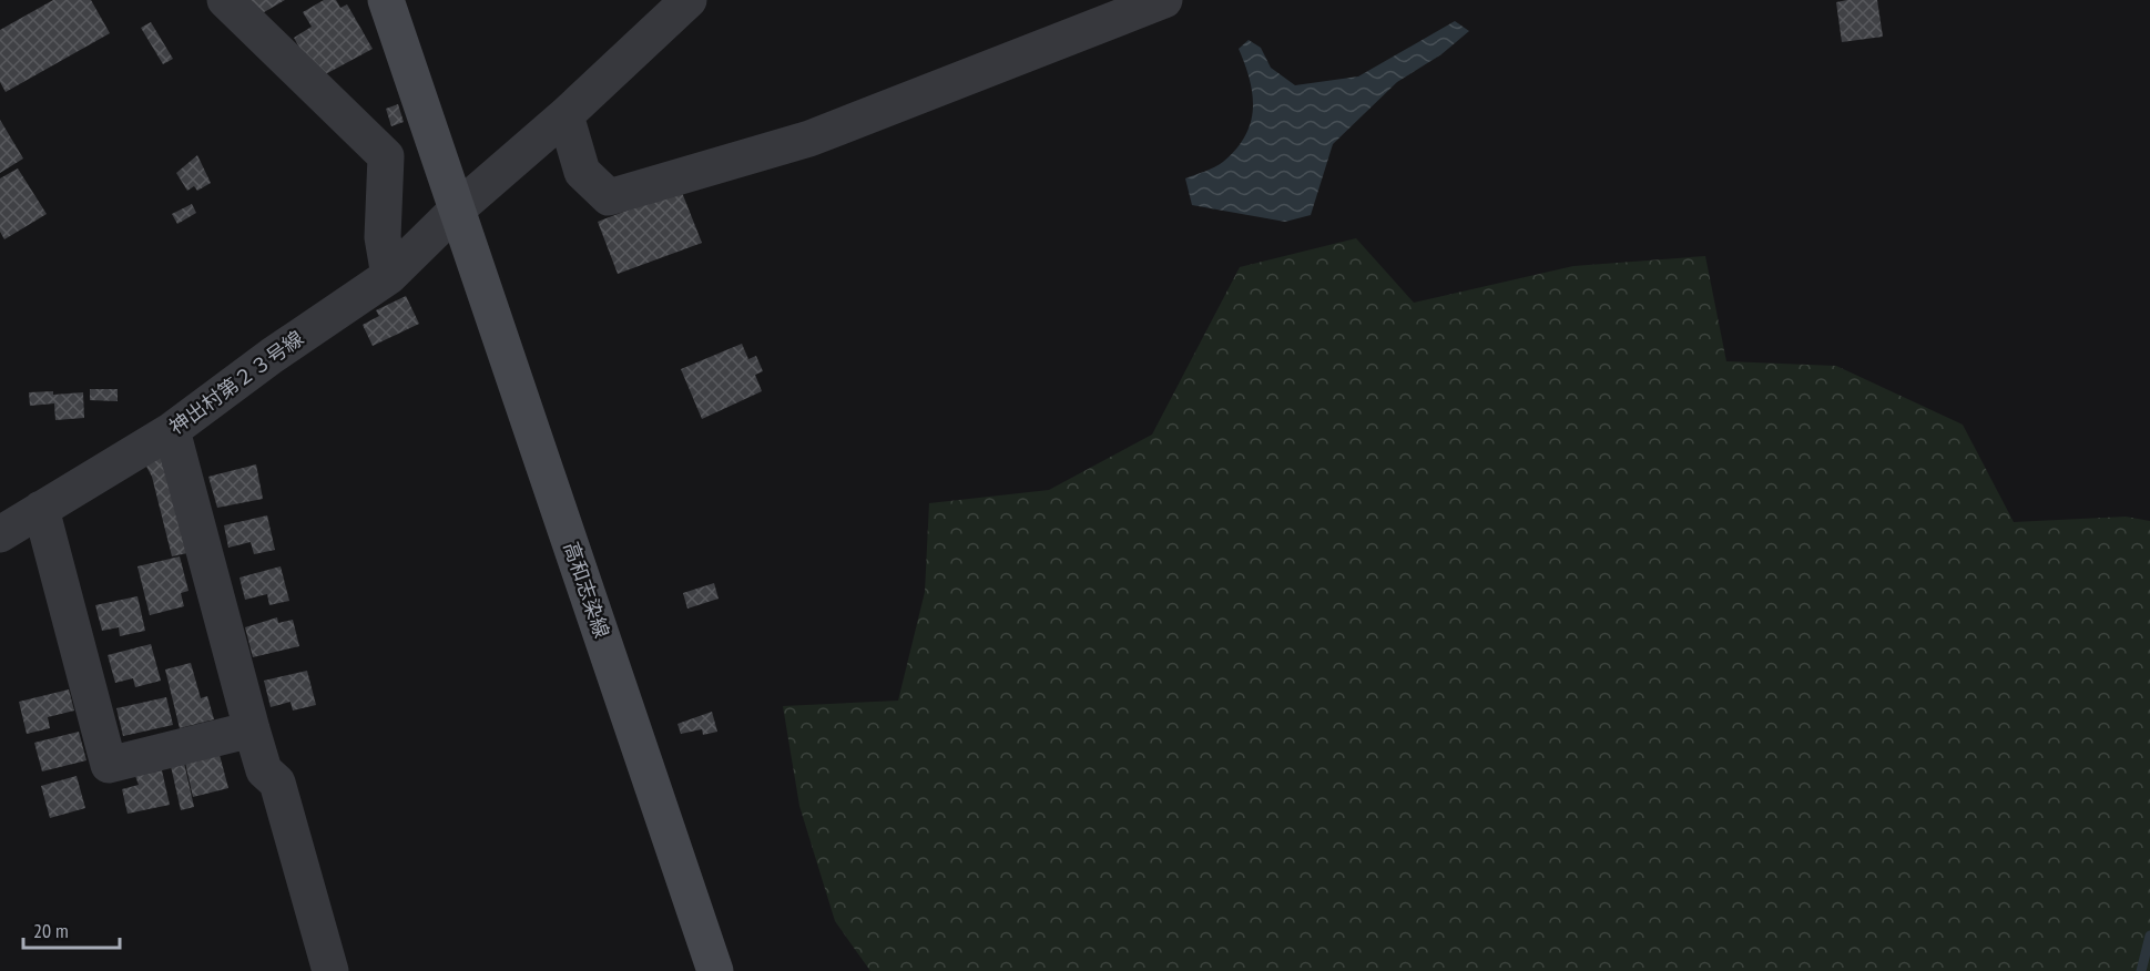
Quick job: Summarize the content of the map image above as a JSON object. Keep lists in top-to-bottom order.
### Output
{
  "streets": {
    "street": ["神出村第２３号線", "高和志染線"]
  },
  "crossings": [
    ["神出村第２３号線", "高和志染線"]
  ],
  "scale_bar": "20 m"
}
